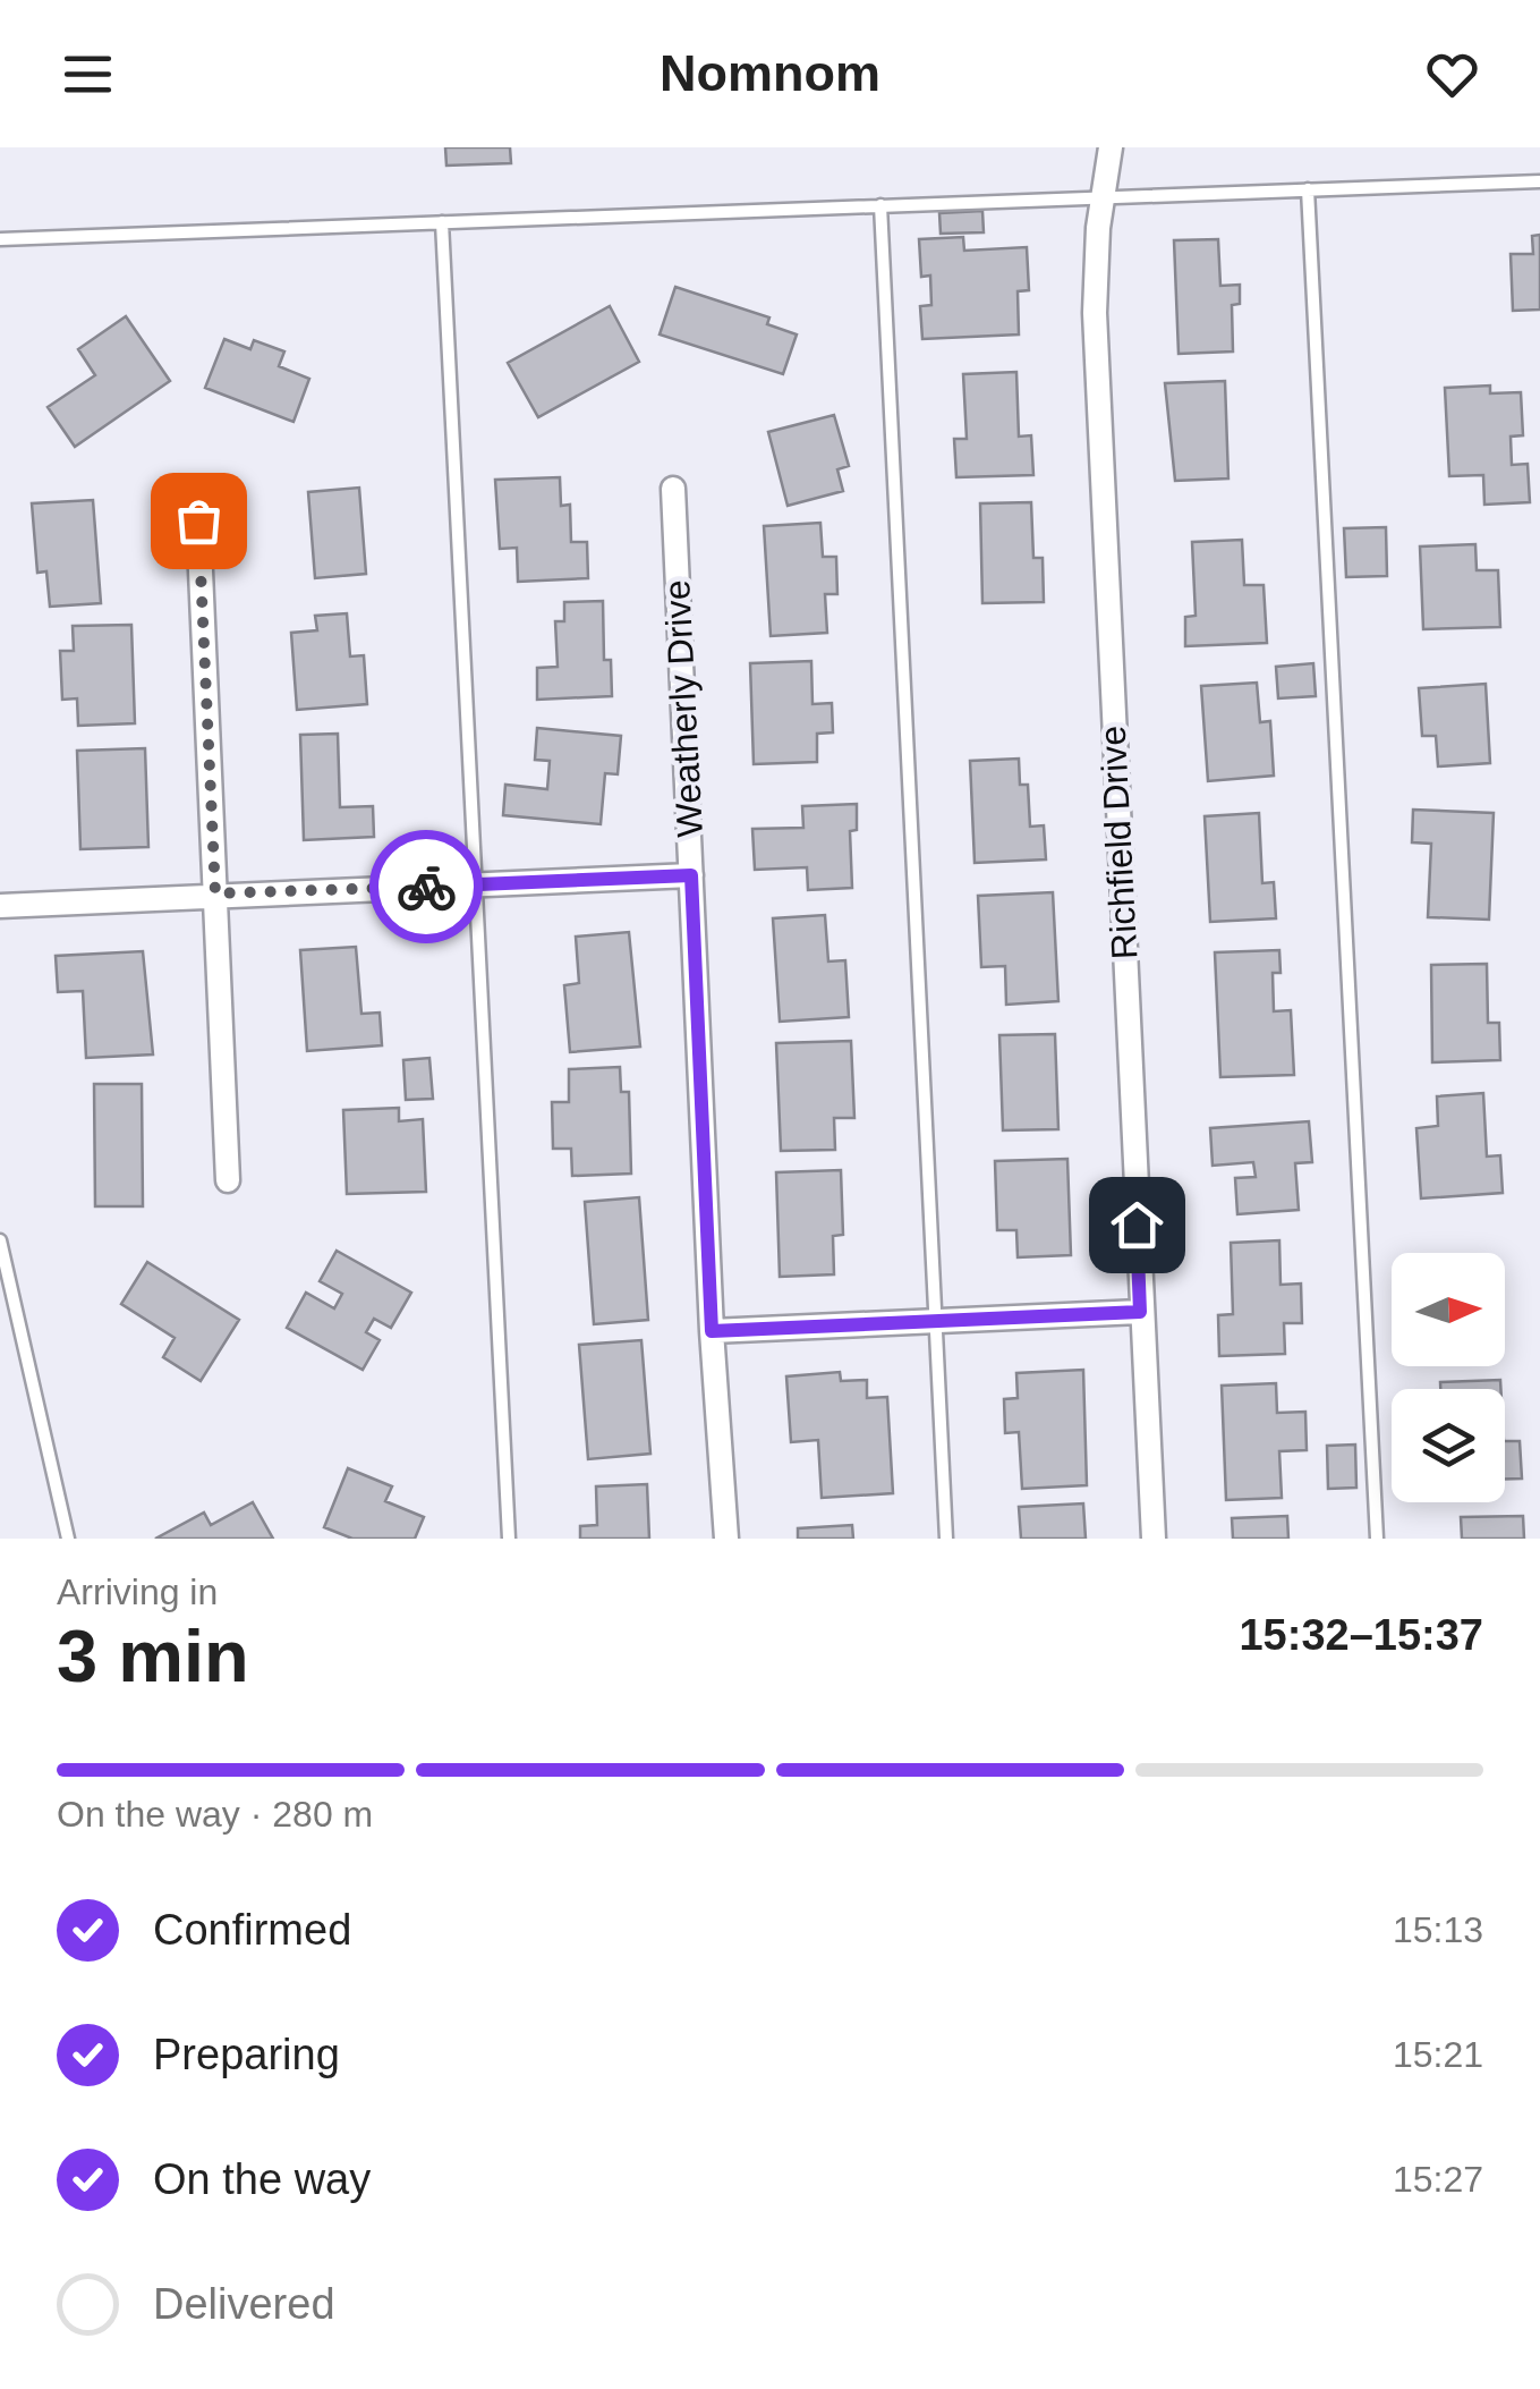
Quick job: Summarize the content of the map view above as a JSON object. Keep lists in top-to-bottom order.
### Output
{
  "streets": {
    "street": ["Weatherly Drive", "Richfield Drive"]
  },
  "north": "right",
  "page": {
    "header": "Nomnom",
    "heading": ["3 min", "Arriving in", "15:32–15:37"],
    "bar": "On the way · 280 m",
    "list": [
      ["Confirmed", "15:13"],
      ["Preparing", "15:21"],
      ["On the way", "15:27"],
      "Delivered"
    ]
  }
}
